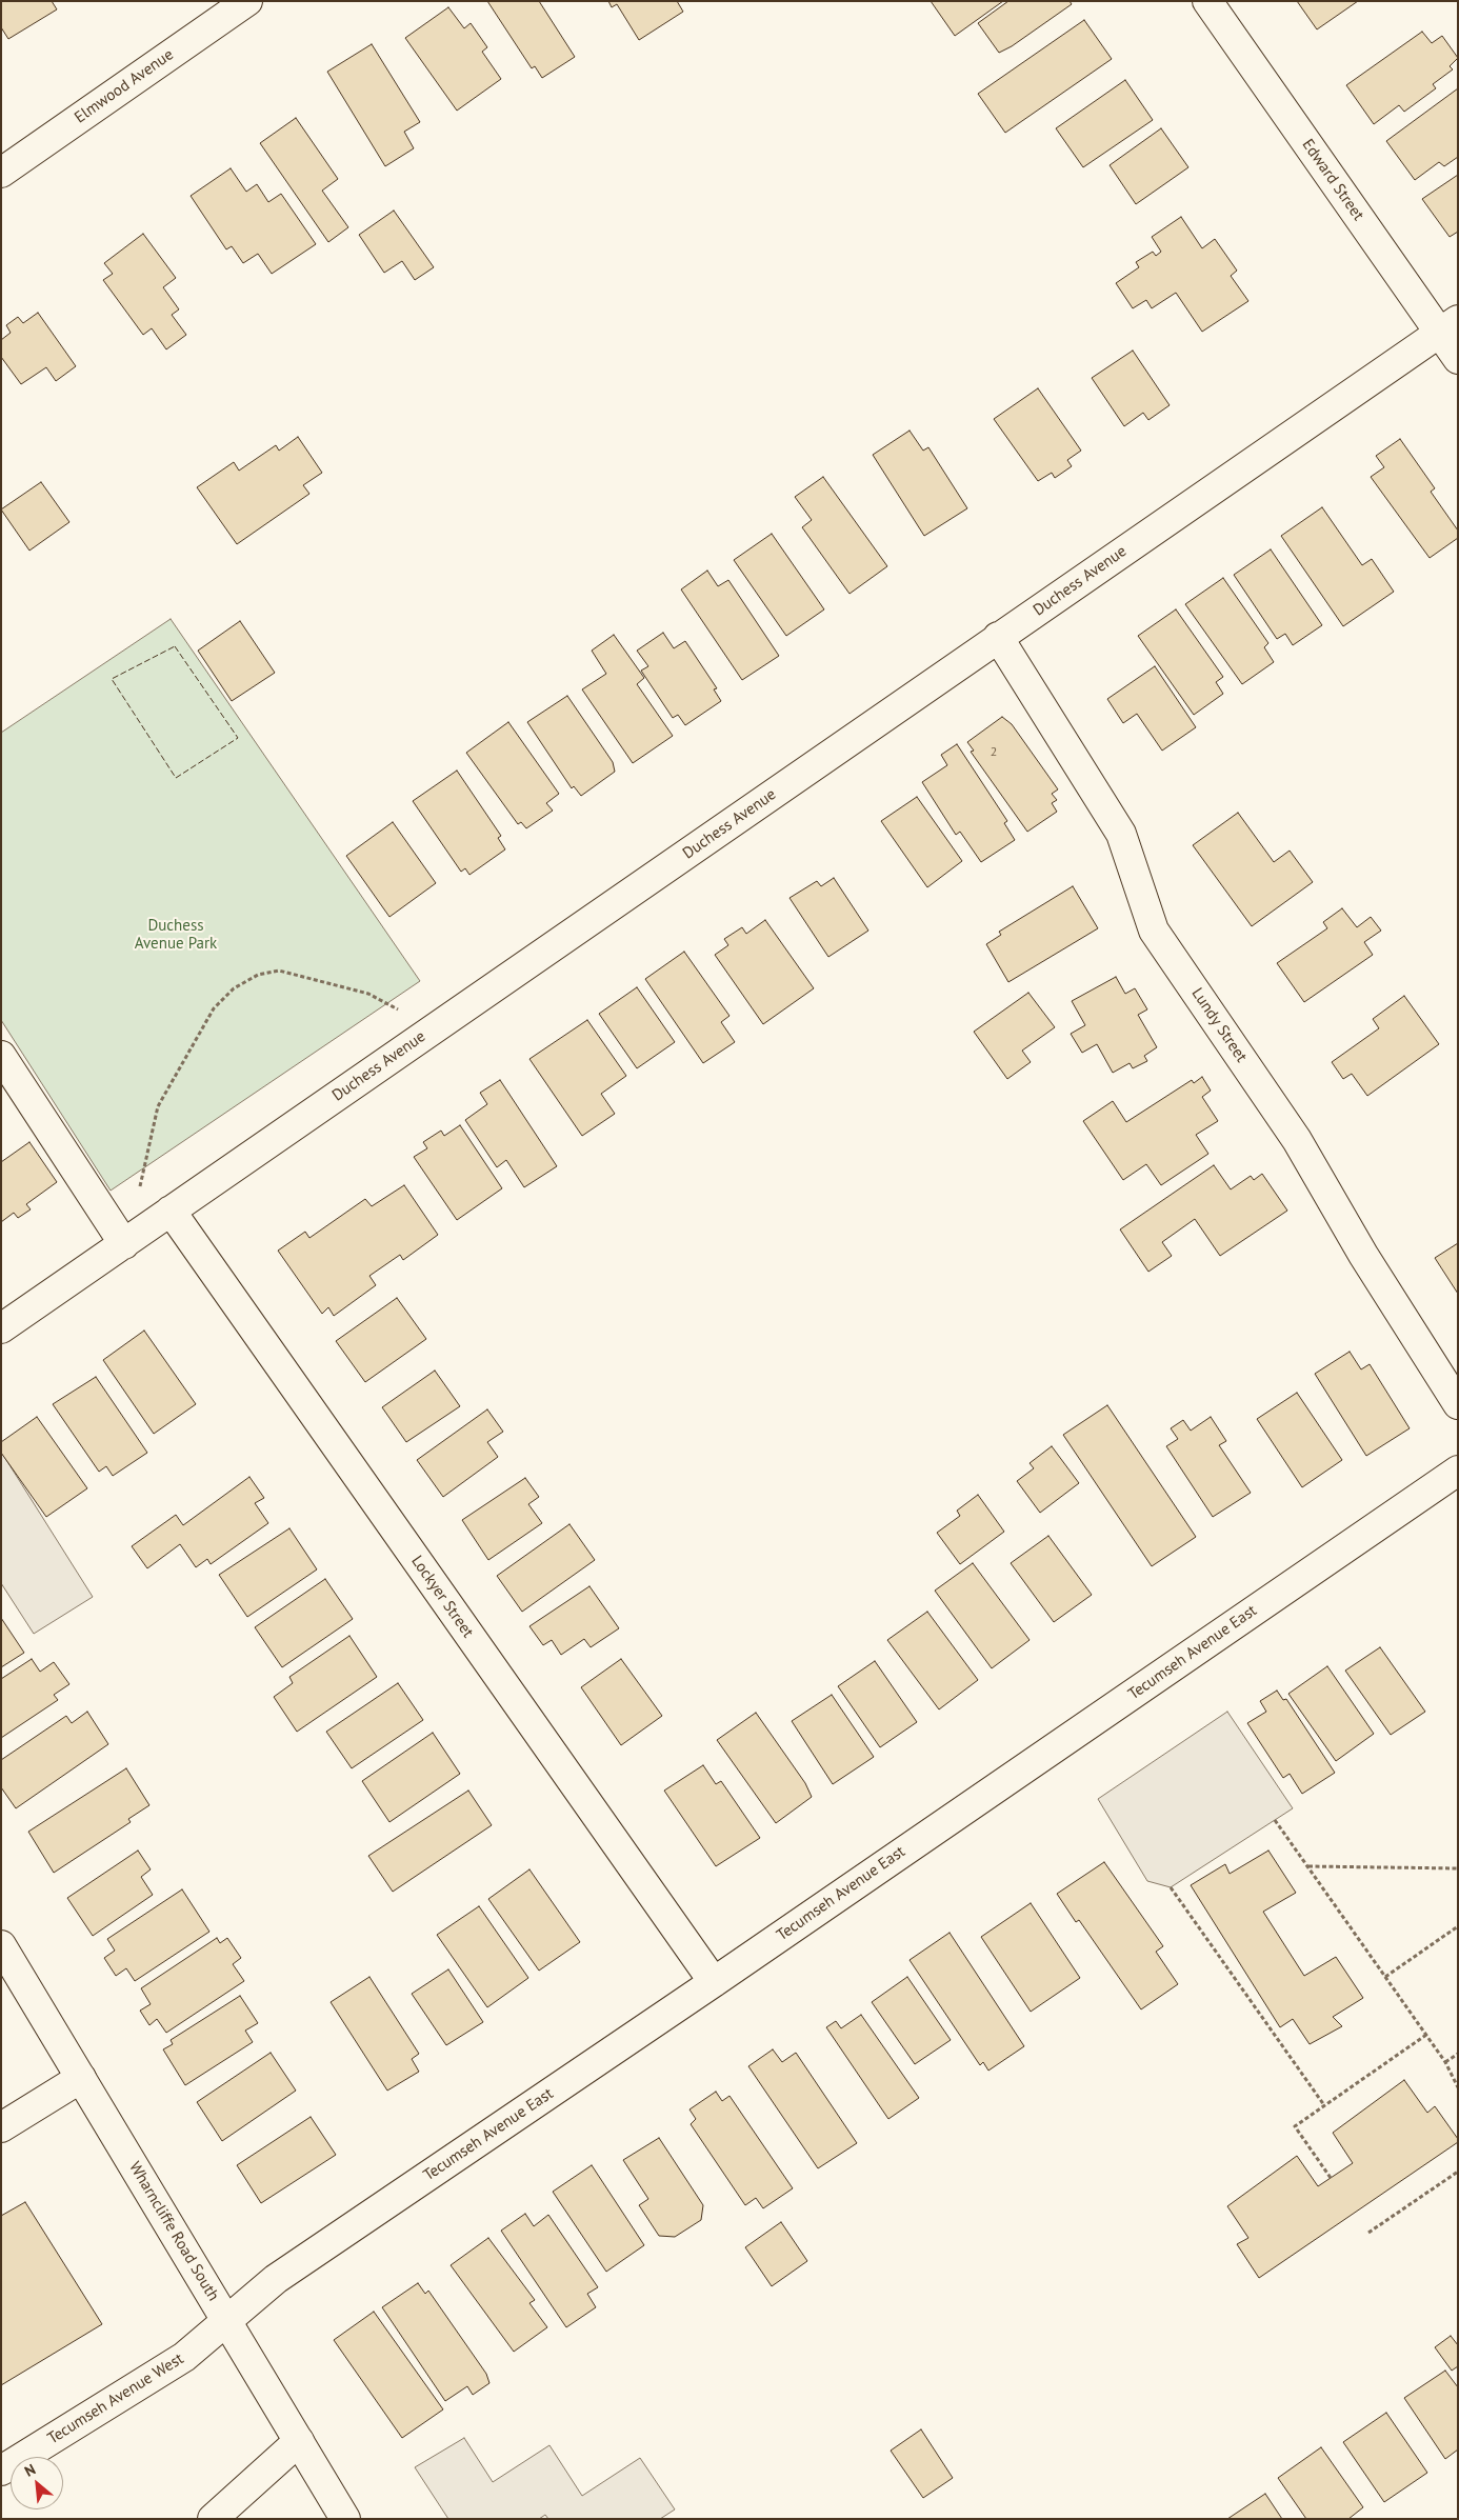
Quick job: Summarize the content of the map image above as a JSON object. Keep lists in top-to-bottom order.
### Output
{
  "streets": {
    "street": [
      "Elmwood Avenue",
      "Edward Street",
      "Duchess Avenue",
      "Lundy Street",
      "Lockyer Street",
      "Tecumseh Avenue East",
      "Wharncliffe Road South",
      "Tecumseh Avenue West"
    ]
  },
  "crossings": [
    ["Edward Street", "Duchess Avenue"],
    ["Duchess Avenue", "Lundy Street"],
    ["Duchess Avenue", "Lockyer Street"],
    ["Lockyer Street", "Tecumseh Avenue East"],
    ["Tecumseh Avenue East", "Wharncliffe Road South"],
    ["Tecumseh Avenue East", "Tecumseh Avenue West"],
    ["Wharncliffe Road South", "Tecumseh Avenue West"]
  ],
  "parks": ["Duchess Avenue Park"],
  "house_numbers": ["2"],
  "north": "top left"
}
